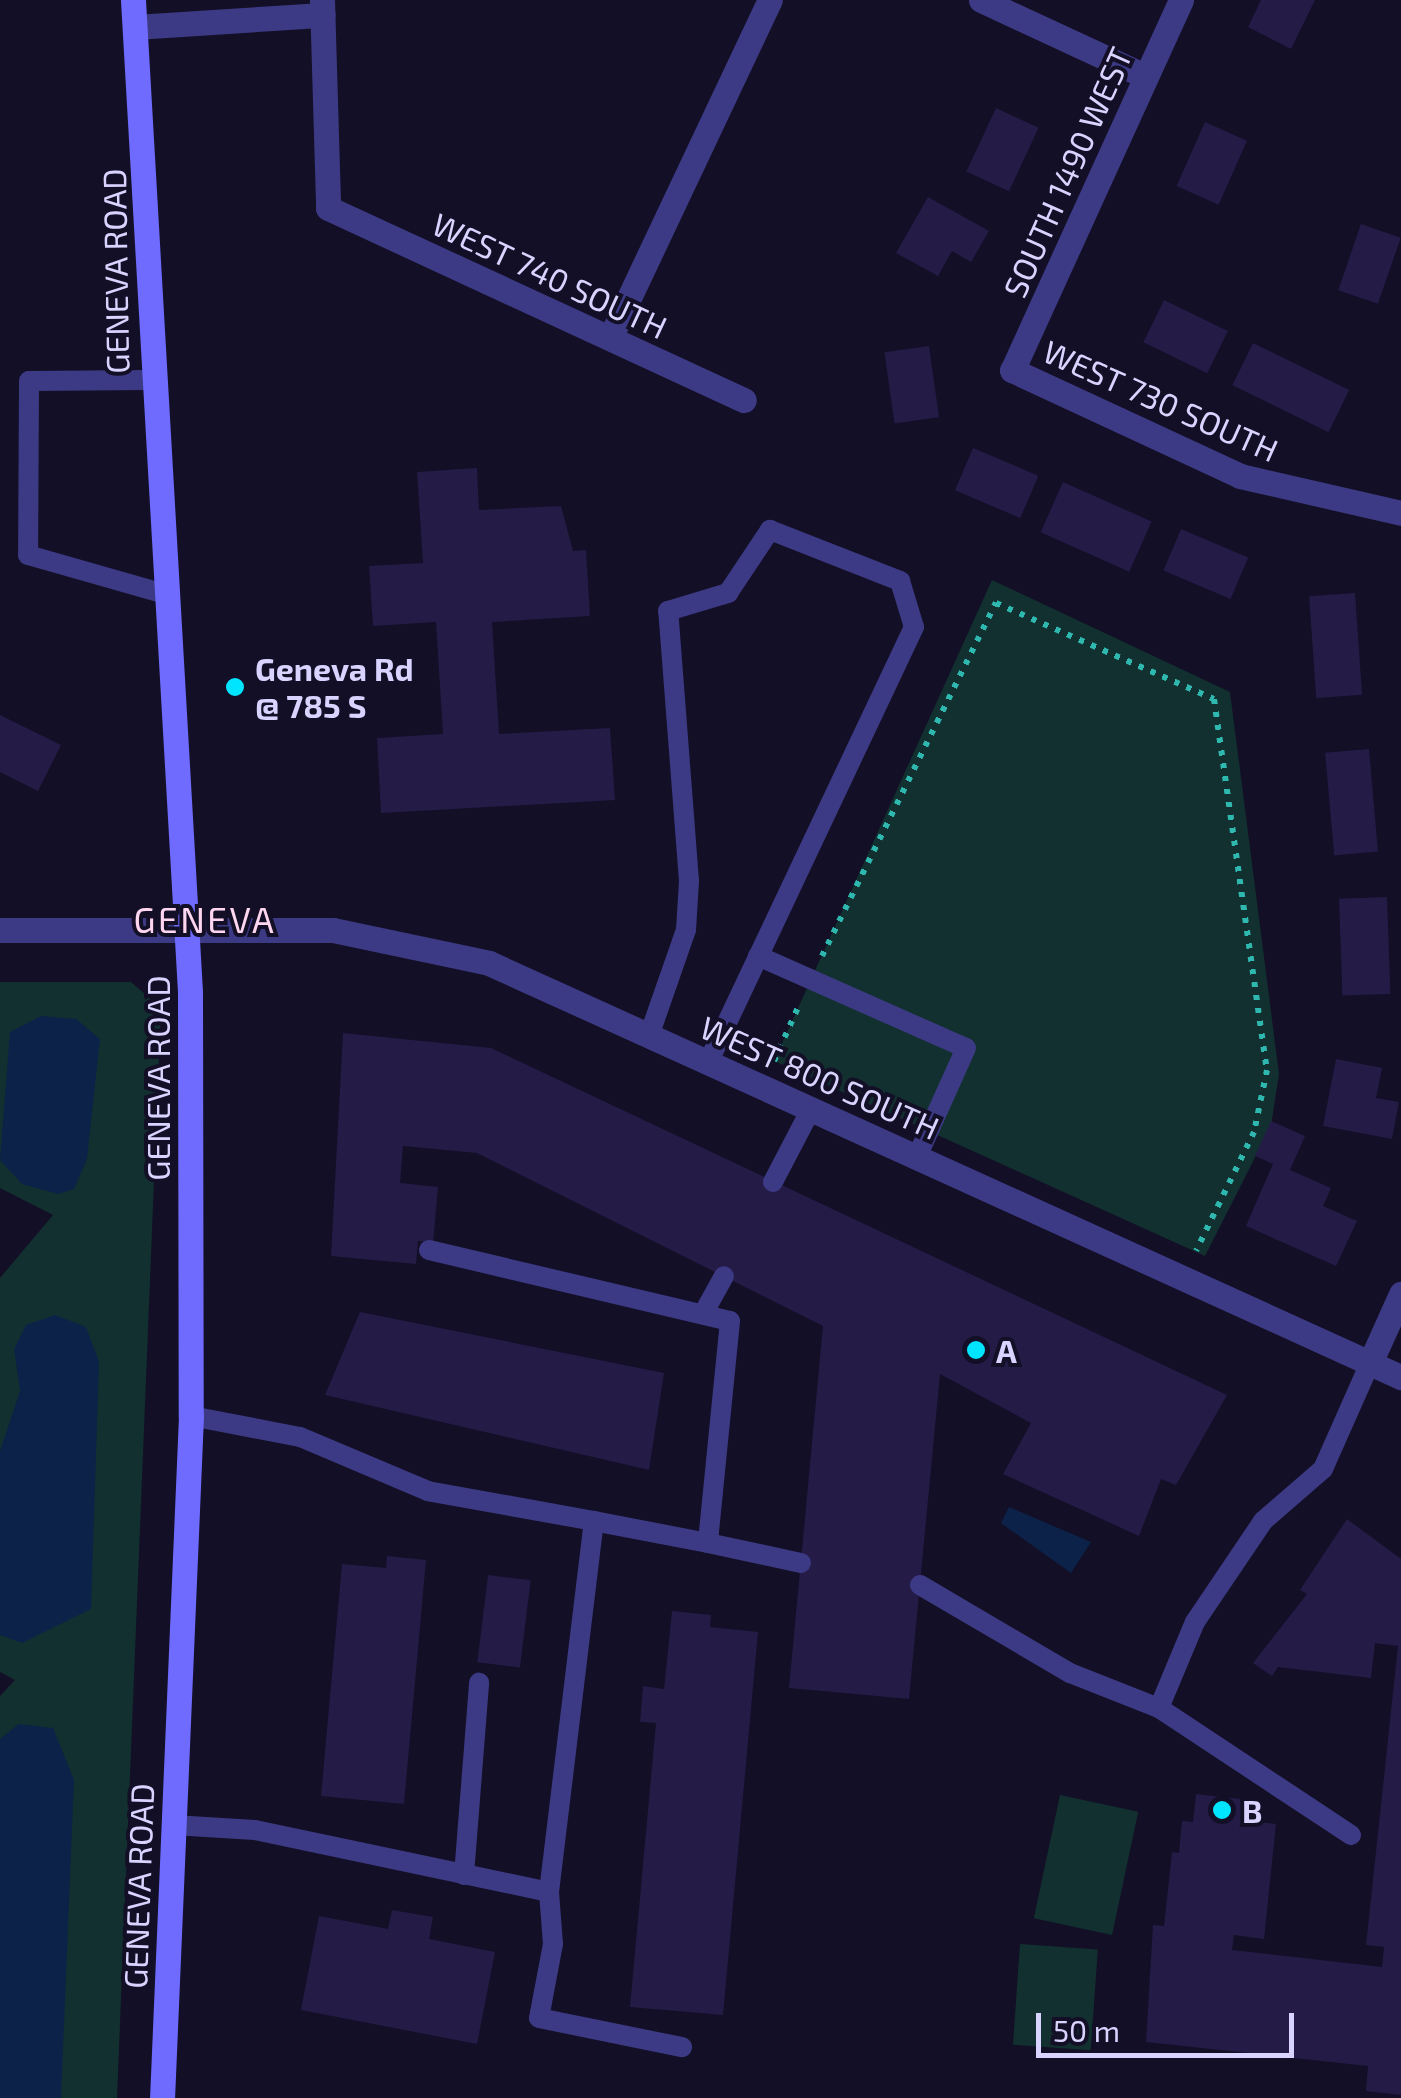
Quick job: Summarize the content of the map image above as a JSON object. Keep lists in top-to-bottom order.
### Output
{
  "streets": {
    "main road": ["GENEVA ROAD"],
    "street": [
      "SOUTH 1490 WEST",
      "WEST 740 SOUTH",
      "WEST 730 SOUTH",
      "WEST 800 SOUTH"
    ]
  },
  "crossings": [
    ["SOUTH 1490 WEST", "WEST 730 SOUTH"],
    ["GENEVA ROAD", "WEST 800 SOUTH"]
  ],
  "districts": ["GENEVA"],
  "places": ["Geneva Rd @ 785 S", "A", "B"],
  "scale_bar": "50 m"
}
